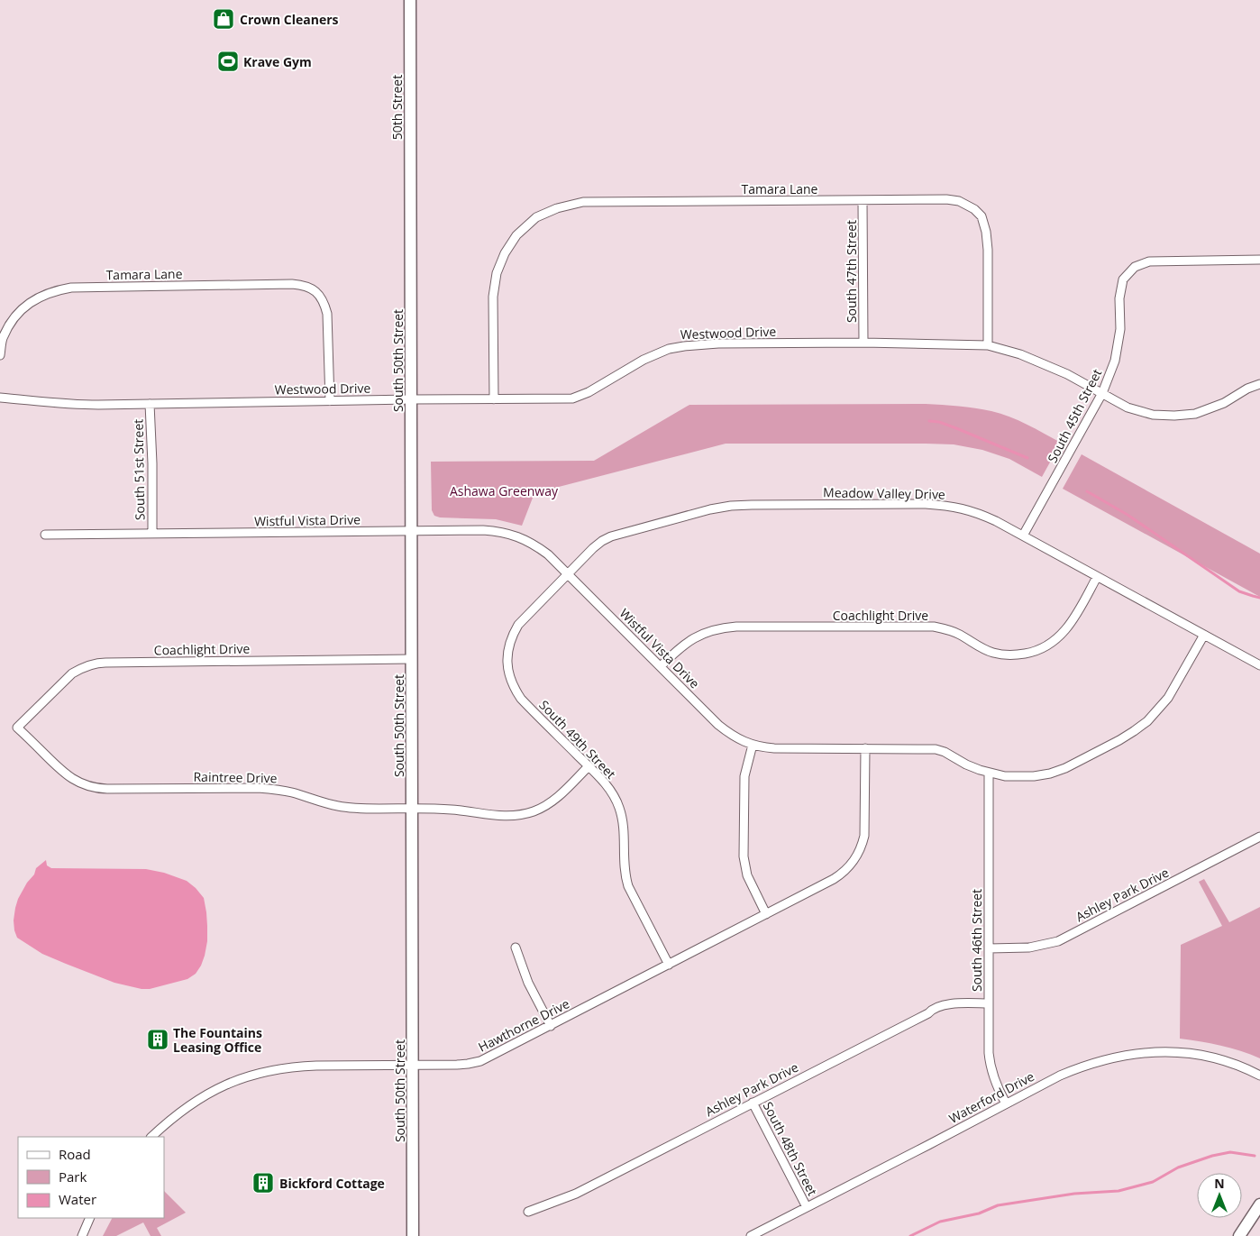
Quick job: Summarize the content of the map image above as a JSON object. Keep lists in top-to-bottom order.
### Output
{
  "streets": {
    "main road": ["50th Street", "South 50th Street"],
    "street": [
      "Tamara Lane",
      "South 47th Street",
      "Westwood Drive",
      "South 45th Street",
      "South 51st Street",
      "Meadow Valley Drive",
      "Wistful Vista Drive",
      "Coachlight Drive",
      "South 49th Street",
      "Raintree Drive",
      "Ashley Park Drive",
      "South 46th Street",
      "Hawthorne Drive",
      "Waterford Drive",
      "South 48th Street"
    ]
  },
  "crossings": [
    ["50th Street", "South 50th Street"],
    ["Tamara Lane", "South 47th Street"],
    ["Tamara Lane", "Westwood Drive"],
    ["South 47th Street", "Westwood Drive"],
    ["Westwood Drive", "South 50th Street"],
    ["Westwood Drive", "South 45th Street"],
    ["Westwood Drive", "South 51st Street"],
    ["South 50th Street", "Wistful Vista Drive"],
    ["South 50th Street", "Coachlight Drive"],
    ["South 50th Street", "Raintree Drive"],
    ["South 50th Street", "Hawthorne Drive"],
    ["South 45th Street", "Meadow Valley Drive"],
    ["South 51st Street", "Wistful Vista Drive"],
    ["Meadow Valley Drive", "Wistful Vista Drive"],
    ["Meadow Valley Drive", "Coachlight Drive"],
    ["Meadow Valley Drive", "South 49th Street"],
    ["Wistful Vista Drive", "Coachlight Drive"],
    ["Wistful Vista Drive", "South 49th Street"],
    ["Wistful Vista Drive", "South 46th Street"],
    ["Wistful Vista Drive", "Hawthorne Drive"],
    ["Coachlight Drive", "Raintree Drive"],
    ["South 49th Street", "Raintree Drive"],
    ["South 49th Street", "Hawthorne Drive"],
    ["Ashley Park Drive", "South 46th Street"],
    ["Ashley Park Drive", "South 48th Street"],
    ["South 46th Street", "Waterford Drive"],
    ["Waterford Drive", "South 48th Street"]
  ],
  "parks": ["Ashawa Greenway"],
  "places": {
    "shop": ["Crown Cleaners"],
    "sports": ["Krave Gym"],
    "building": ["The Fountains Leasing Office", "Bickford Cottage"]
  },
  "legend": ["Road", "Park", "Water"],
  "north": "top"
}
